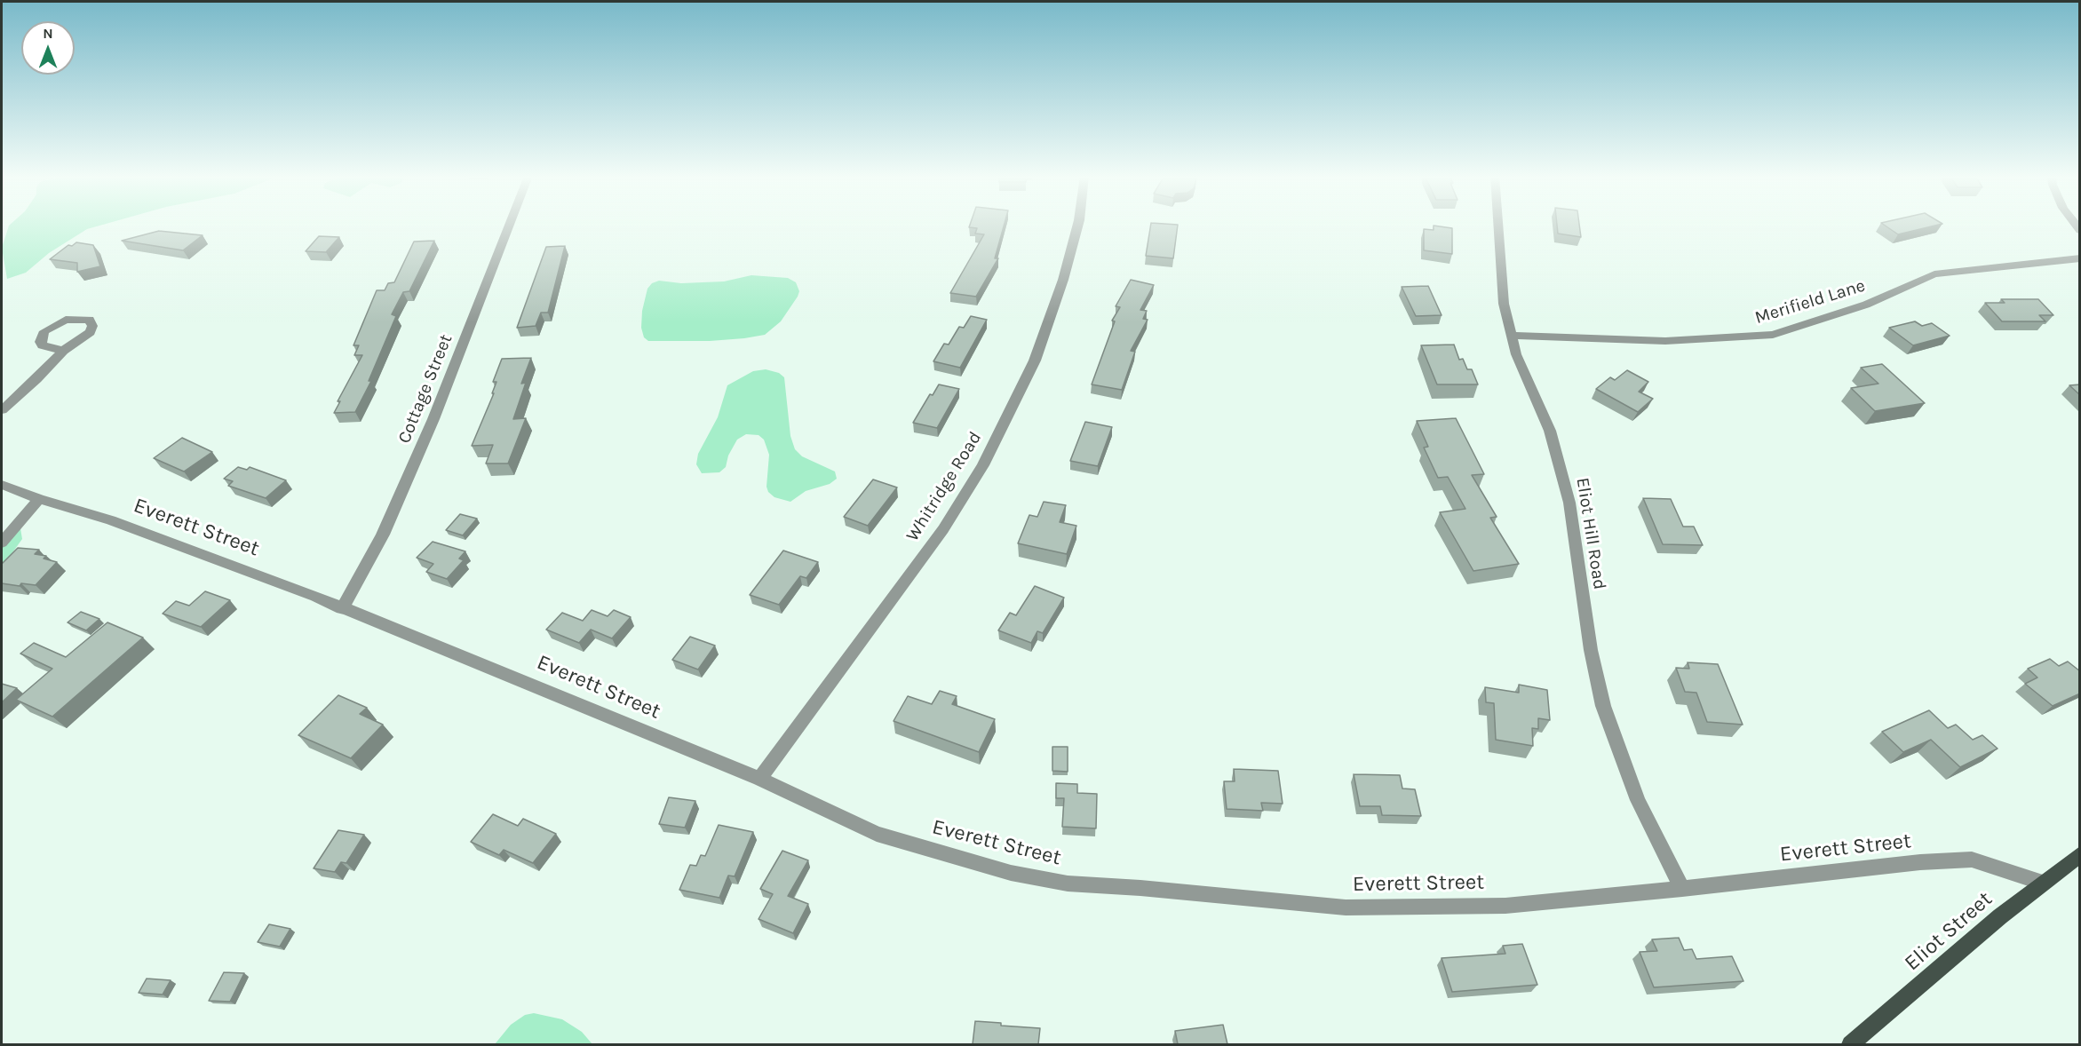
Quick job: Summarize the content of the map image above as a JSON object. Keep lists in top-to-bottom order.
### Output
{
  "streets": {
    "main road": ["Eliot Street"],
    "street": [
      "Merifield Lane",
      "Cottage Street",
      "Whitridge Road",
      "Everett Street",
      "Eliot Hill Road"
    ]
  },
  "crossings": [
    ["Merifield Lane", "Eliot Hill Road"],
    ["Cottage Street", "Everett Street"],
    ["Whitridge Road", "Everett Street"],
    ["Everett Street", "Eliot Hill Road"],
    ["Everett Street", "Eliot Street"]
  ],
  "north": "top"
}
